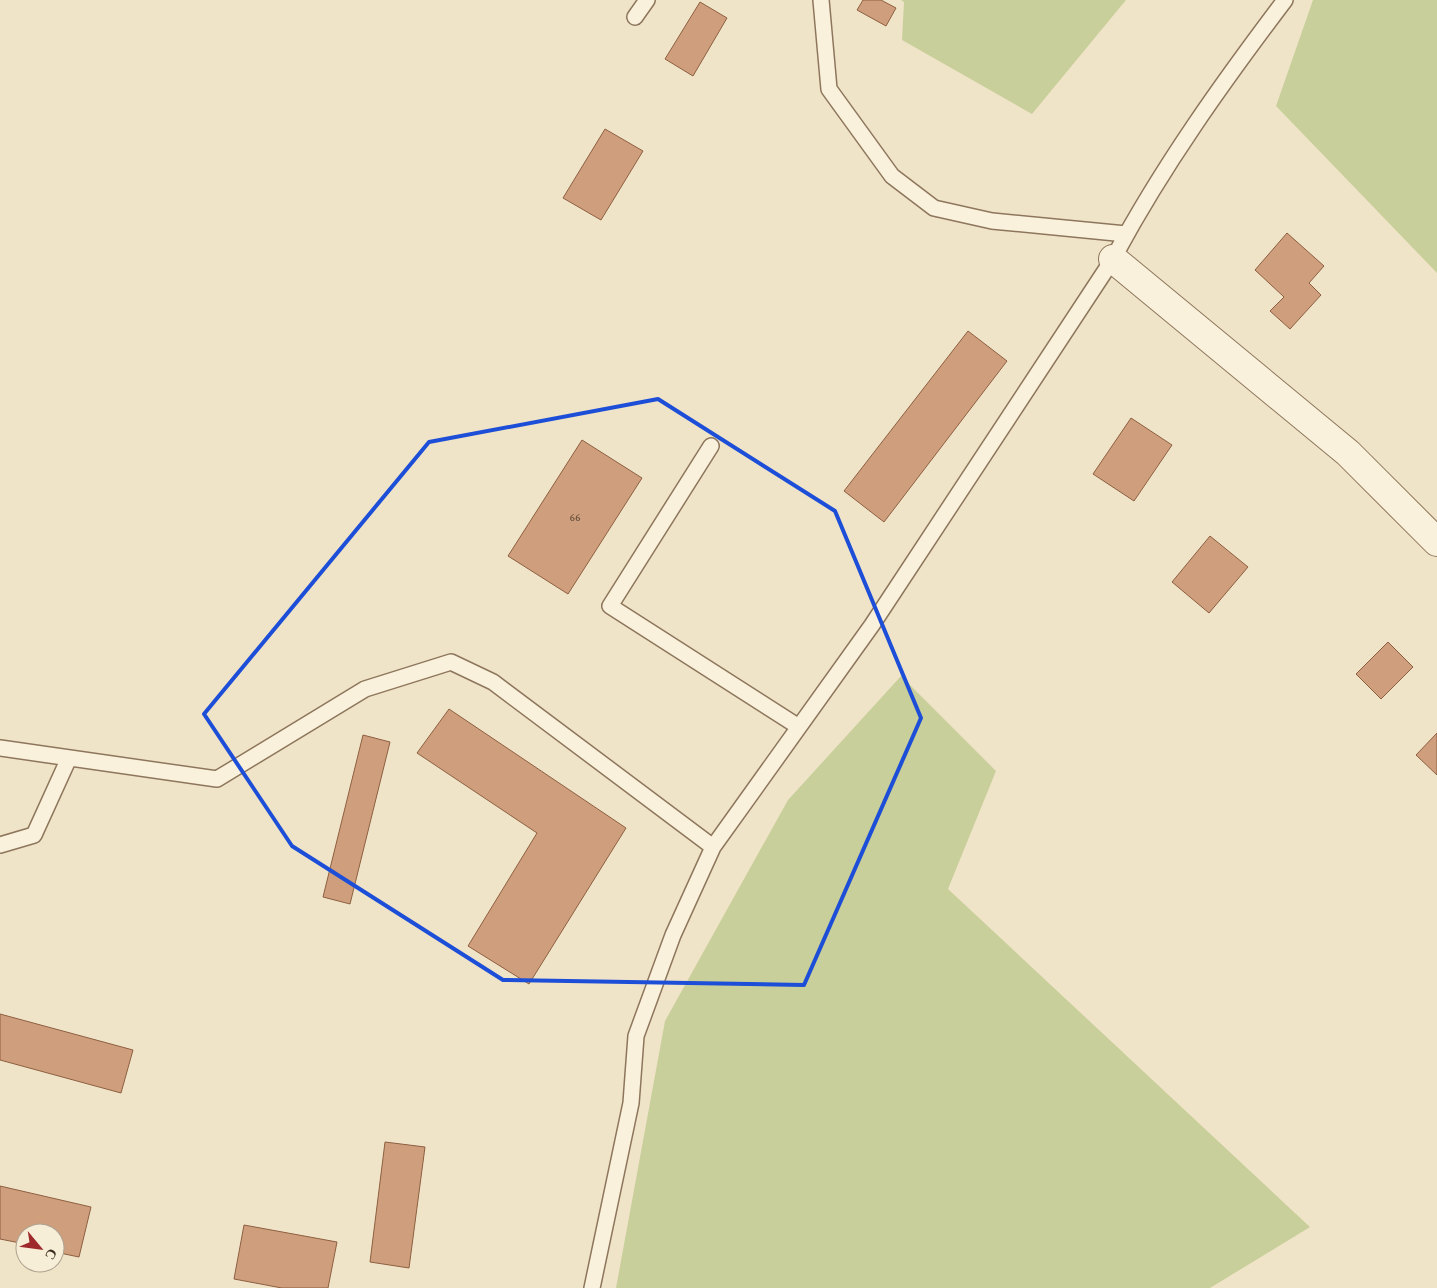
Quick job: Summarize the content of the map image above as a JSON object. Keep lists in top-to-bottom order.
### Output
{
  "house_numbers": ["66"],
  "north": "bottom right"
}
